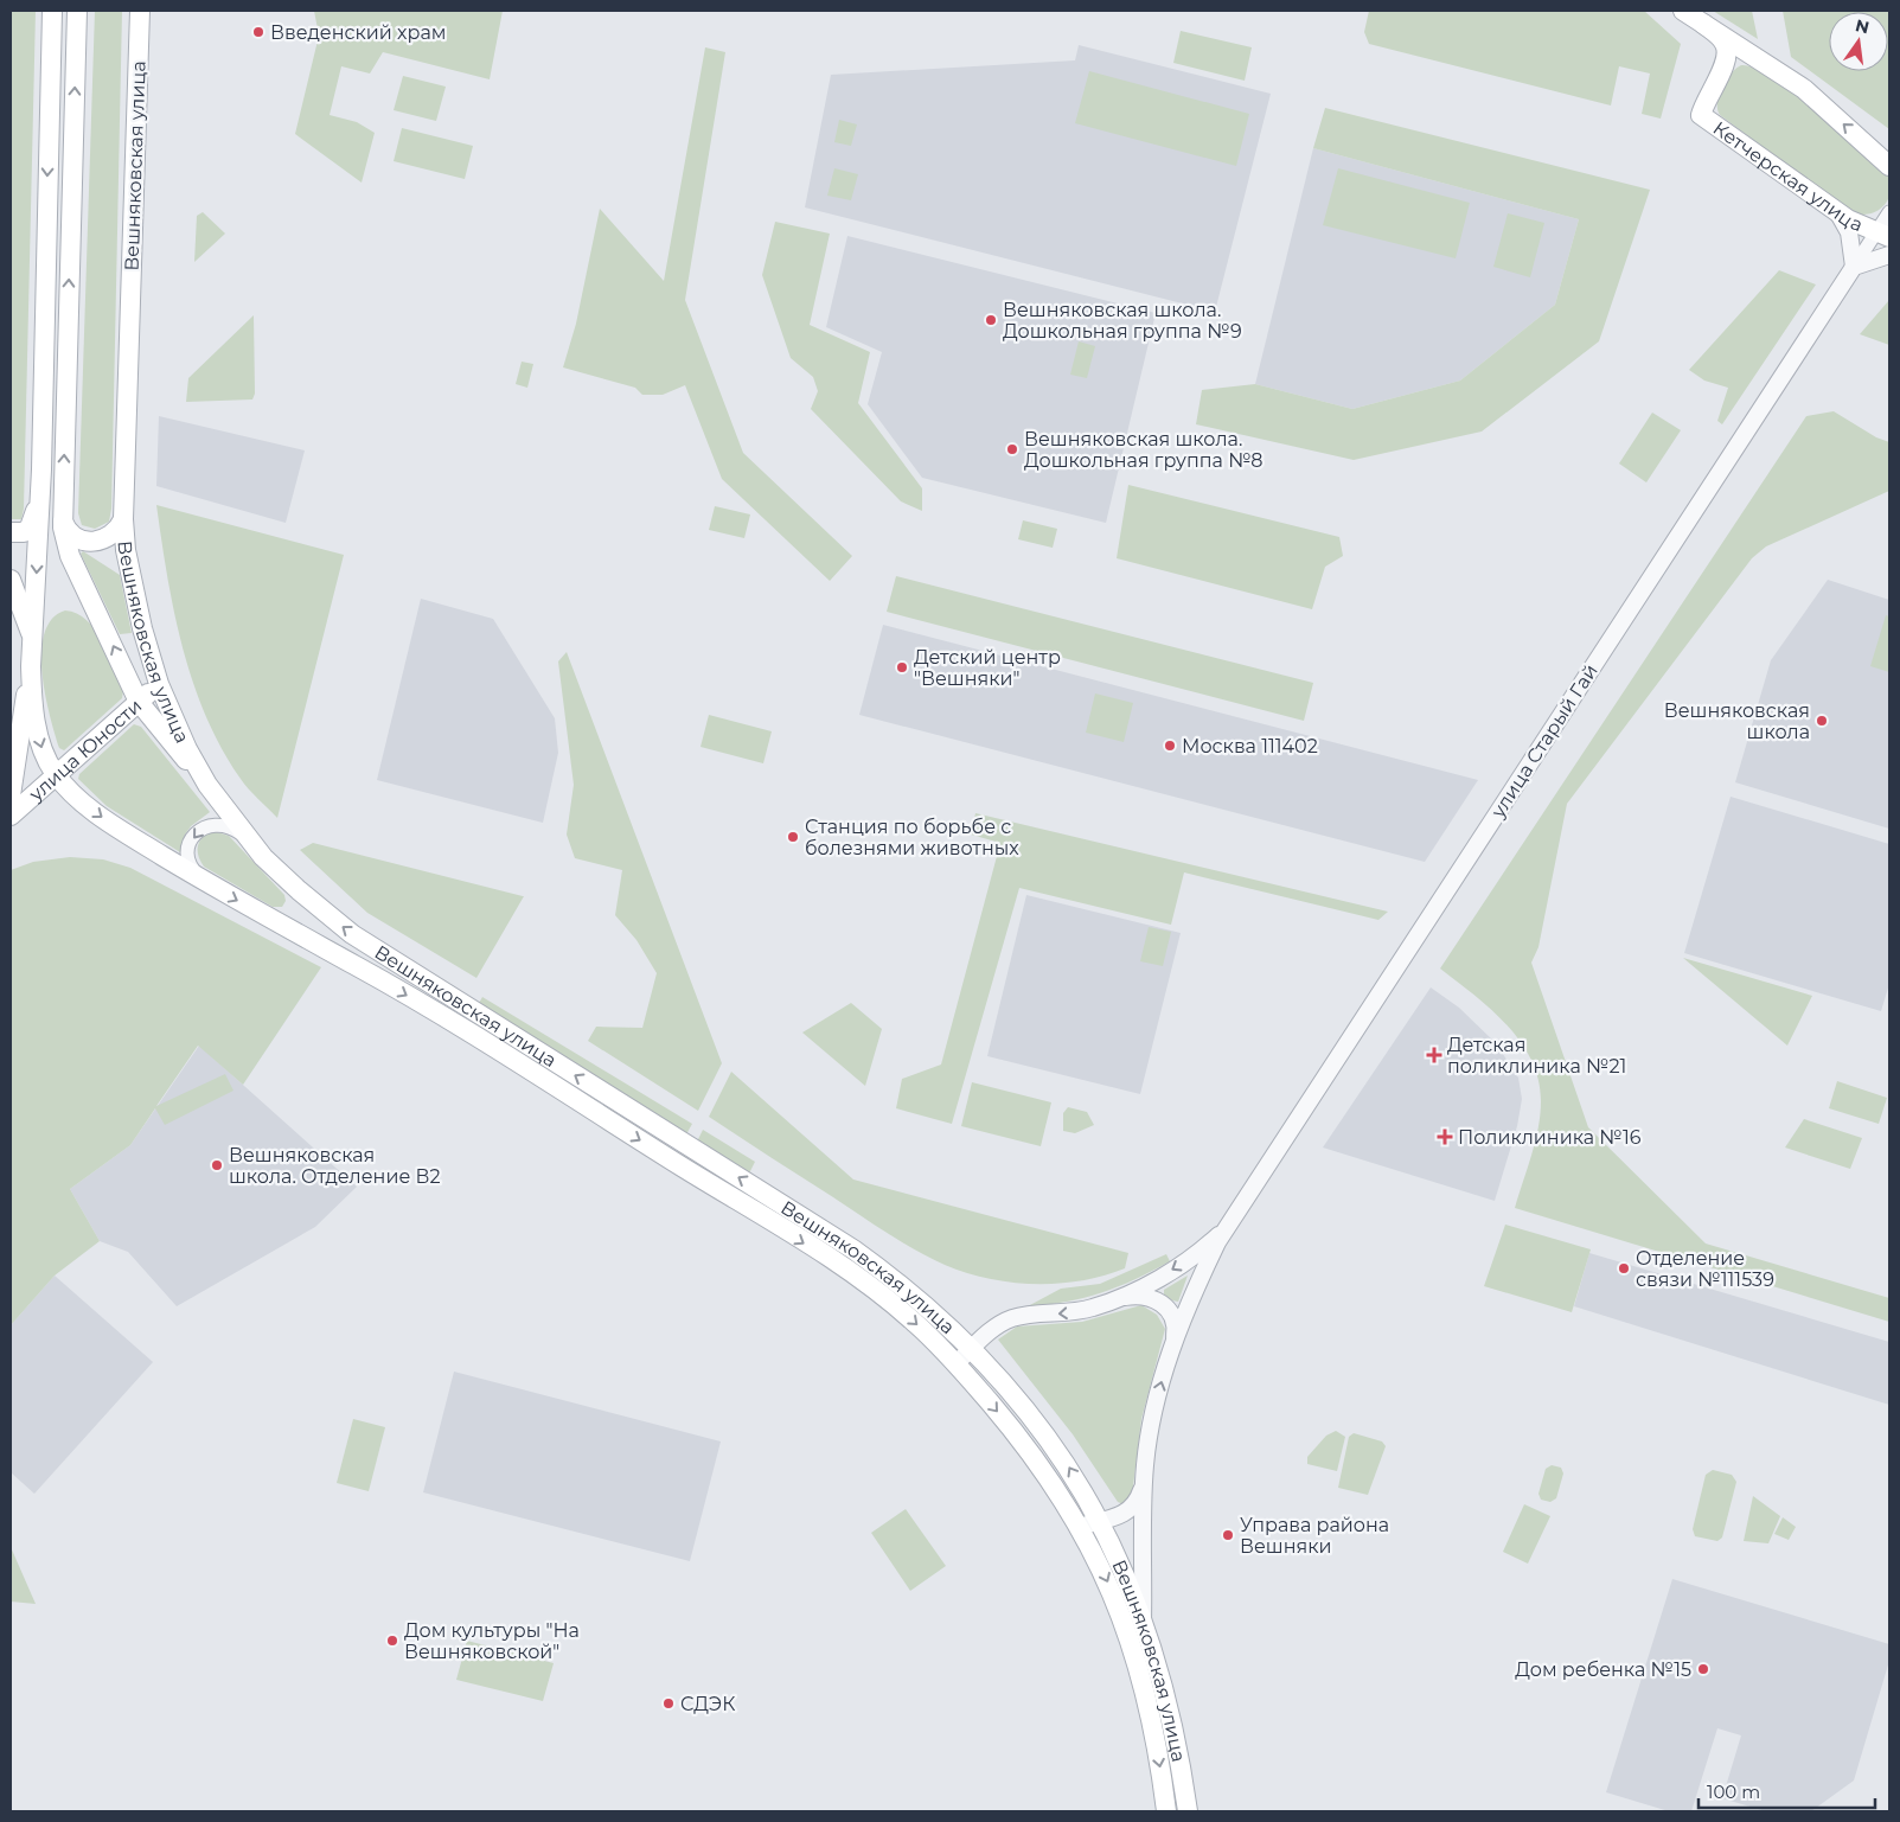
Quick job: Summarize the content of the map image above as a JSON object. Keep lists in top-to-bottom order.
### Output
{
  "streets": {
    "main road": ["Вешняковская улица", "Кетчерская улица", "улица Юности"],
    "street": ["улица Старый Гай"]
  },
  "crossings": [
    ["Вешняковская улица", "улица Старый Гай"],
    ["Вешняковская улица", "улица Юности"],
    ["Кетчерская улица", "улица Старый Гай"]
  ],
  "places": {
    "other": [
      "Введенский храм",
      "Вешняковская школа. Дошкольная группа №9",
      "Вешняковская школа. Дошкольная группа №8",
      "Детский центр \"Вешняки\"",
      "Вешняковская школа",
      "Москва 111402",
      "Станция по борьбе с болезнями животных",
      "Вешняковская школа. Отделение В2",
      "Отделение связи №111539",
      "Управа района Вешняки",
      "Дом культуры \"На Вешняковской\"",
      "Дом ребенка №15",
      "СДЭК"
    ],
    "health": ["Детская поликлиника №21", "Поликлиника №16"]
  },
  "scale_bar": "100 m",
  "north": "top"
}
